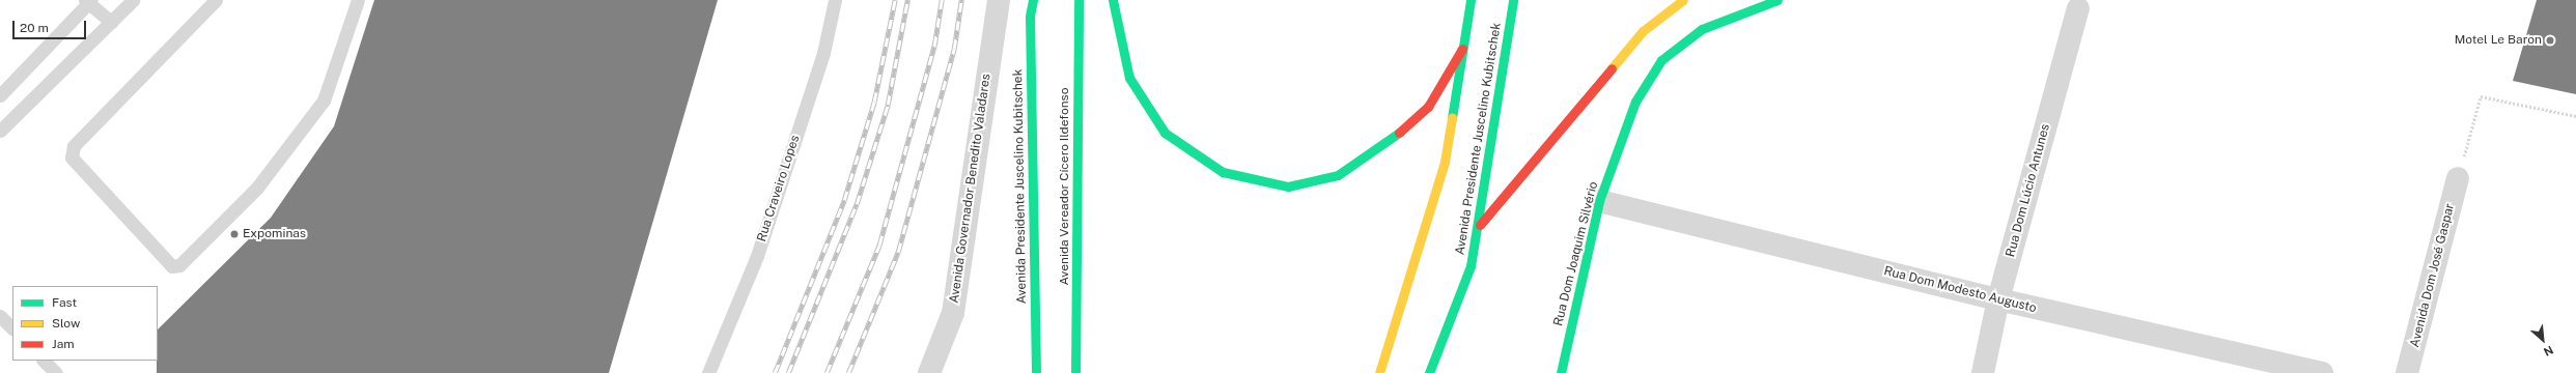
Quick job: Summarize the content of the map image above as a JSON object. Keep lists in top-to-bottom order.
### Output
{
  "streets": {
    "main road": ["Avenida Presidente Juscelino Kubitschek", "Avenida Vereador Cícero Ildefonso", "Rua Dom Joaquim Silvério"],
    "street": [
      "Avenida Governador Benedito Valadares",
      "Rua Dom Lúcio Antunes",
      "Avenida Dom José Gaspar",
      "Rua Dom Modesto Augusto"
    ],
    "lane": ["Rua Craveiro Lopes"]
  },
  "crossings": [
    ["Rua Dom Lúcio Antunes", "Rua Dom Modesto Augusto"],
    ["Rua Dom Joaquim Silvério", "Rua Dom Modesto Augusto"]
  ],
  "places": ["Motel Le Baron", "Expominas"],
  "legend": ["Fast", "Slow", "Jam"],
  "scale_bar": "20 m",
  "north": "bottom right"
}
